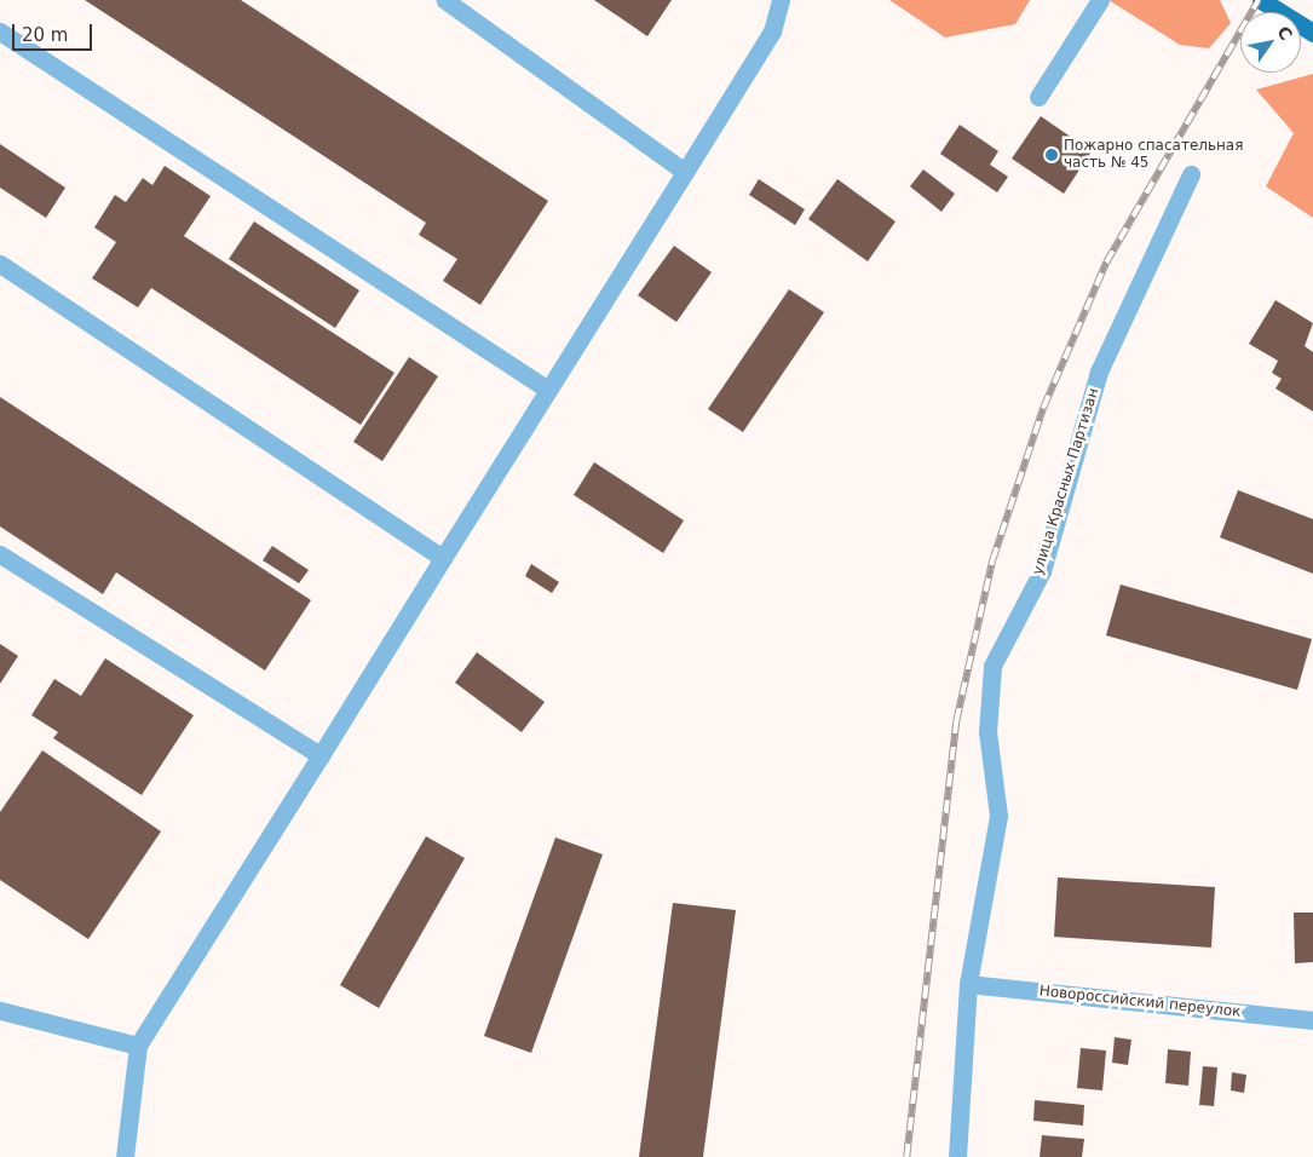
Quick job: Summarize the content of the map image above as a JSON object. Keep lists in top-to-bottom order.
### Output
{
  "streets": {
    "street": ["улица Красных Партизан", "Новороссийский переулок"]
  },
  "crossings": [
    ["улица Красных Партизан", "Новороссийский переулок"]
  ],
  "places": ["Пожарно спасательная часть № 45"],
  "scale_bar": "20 m",
  "north": "top right"
}
